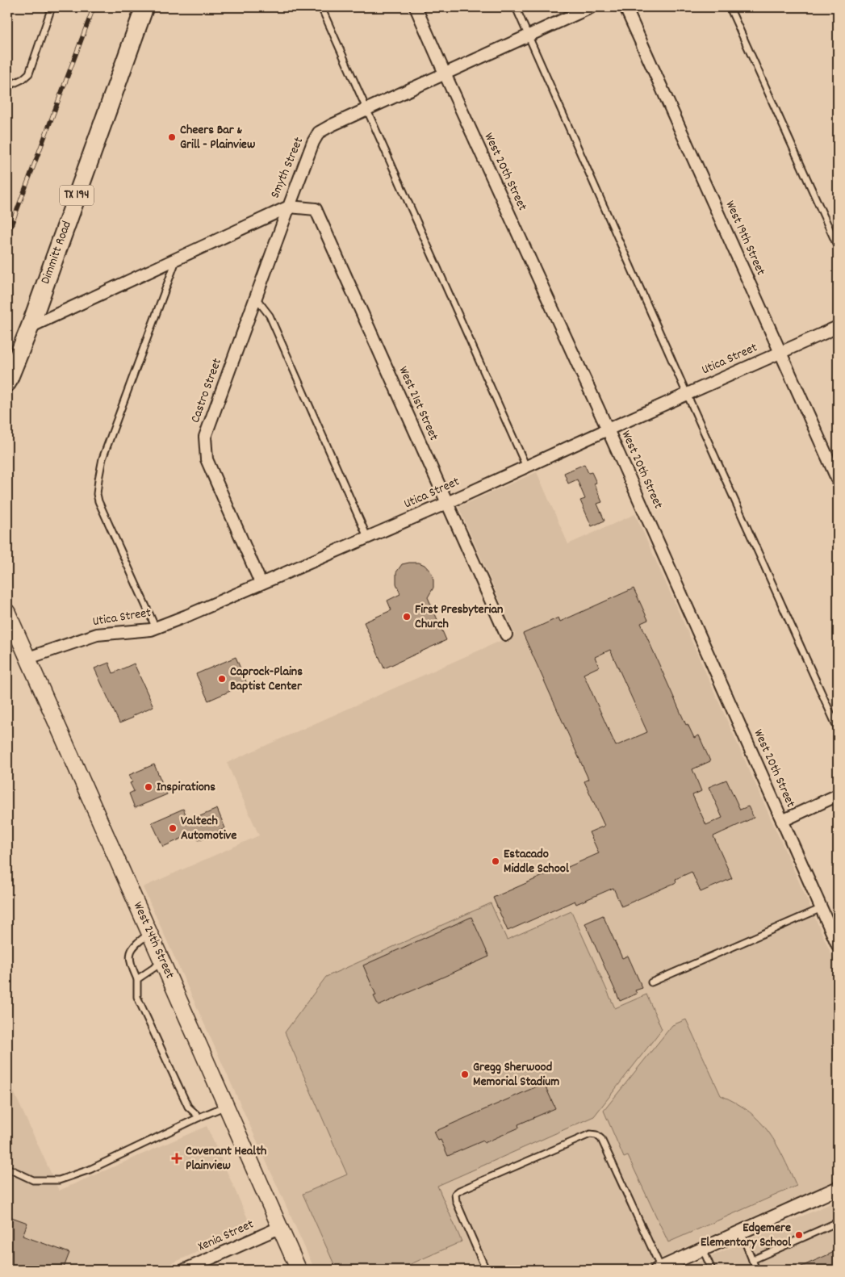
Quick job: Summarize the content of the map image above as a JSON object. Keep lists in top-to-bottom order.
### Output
{
  "streets": {
    "main road": ["TX 194", "Dimmitt Road", "West 24th Street"],
    "street": [
      "Smyth Street",
      "West 20th Street",
      "West 19th Street",
      "Utica Street",
      "Castro Street",
      "West 21st Street",
      "Xenia Street"
    ]
  },
  "crossings": [
    ["Smyth Street", "West 20th Street"],
    ["Smyth Street", "Dimmitt Road"],
    ["Smyth Street", "Castro Street"],
    ["Smyth Street", "West 21st Street"],
    ["West 20th Street", "Utica Street"],
    ["West 19th Street", "Utica Street"],
    ["Utica Street", "Castro Street"],
    ["Utica Street", "West 21st Street"],
    ["Utica Street", "West 24th Street"],
    ["Castro Street", "West 21st Street"],
    ["West 24th Street", "Xenia Street"]
  ],
  "places": {
    "other": [
      "Cheers Bar & Grill - Plainview",
      "First Presbyterian Church",
      "Caprock-Plains Baptist Center",
      "Inspirations",
      "Valtech Automotive",
      "Estacado Middle School",
      "Gregg Sherwood Memorial Stadium",
      "Edgemere Elementary School"
    ],
    "health": ["Covenant Health Plainview"]
  }
}
